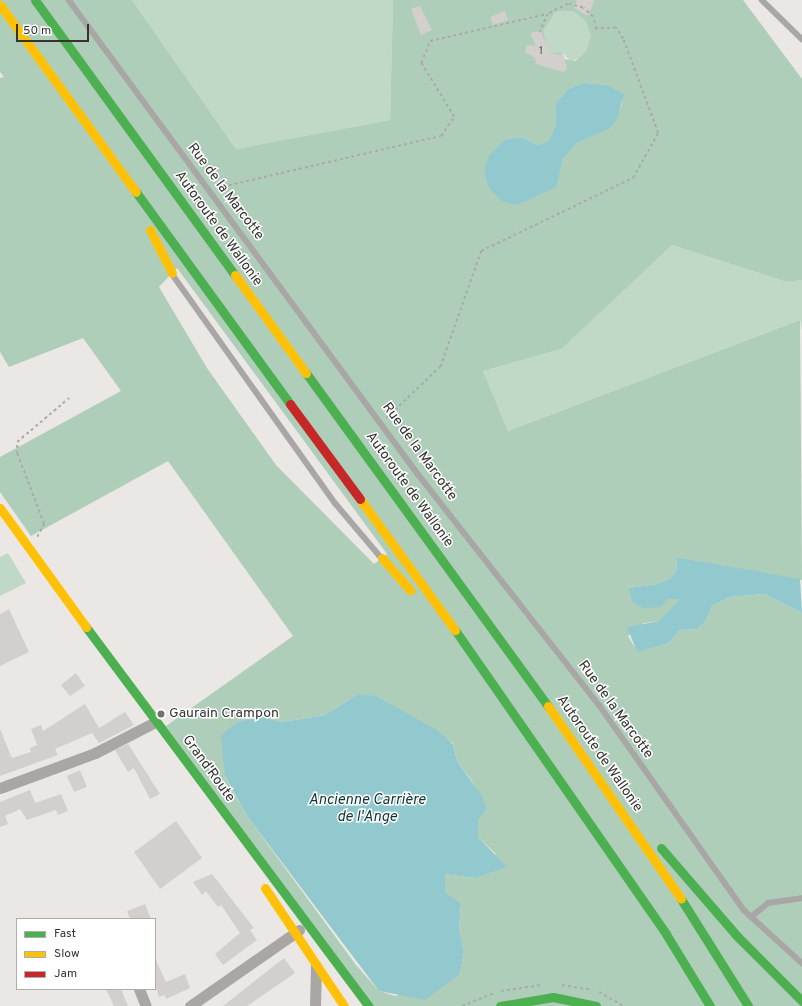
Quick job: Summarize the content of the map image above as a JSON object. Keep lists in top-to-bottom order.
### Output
{
  "streets": {
    "main road": ["Autoroute de Wallonie", "Grand'Route"],
    "lane": ["Rue de la Marcotte"]
  },
  "water": ["Ancienne Carrière de l'Ange"],
  "places": ["Gaurain Crampon"],
  "house_numbers": ["1"],
  "legend": ["Fast", "Slow", "Jam"],
  "scale_bar": "50 m"
}
